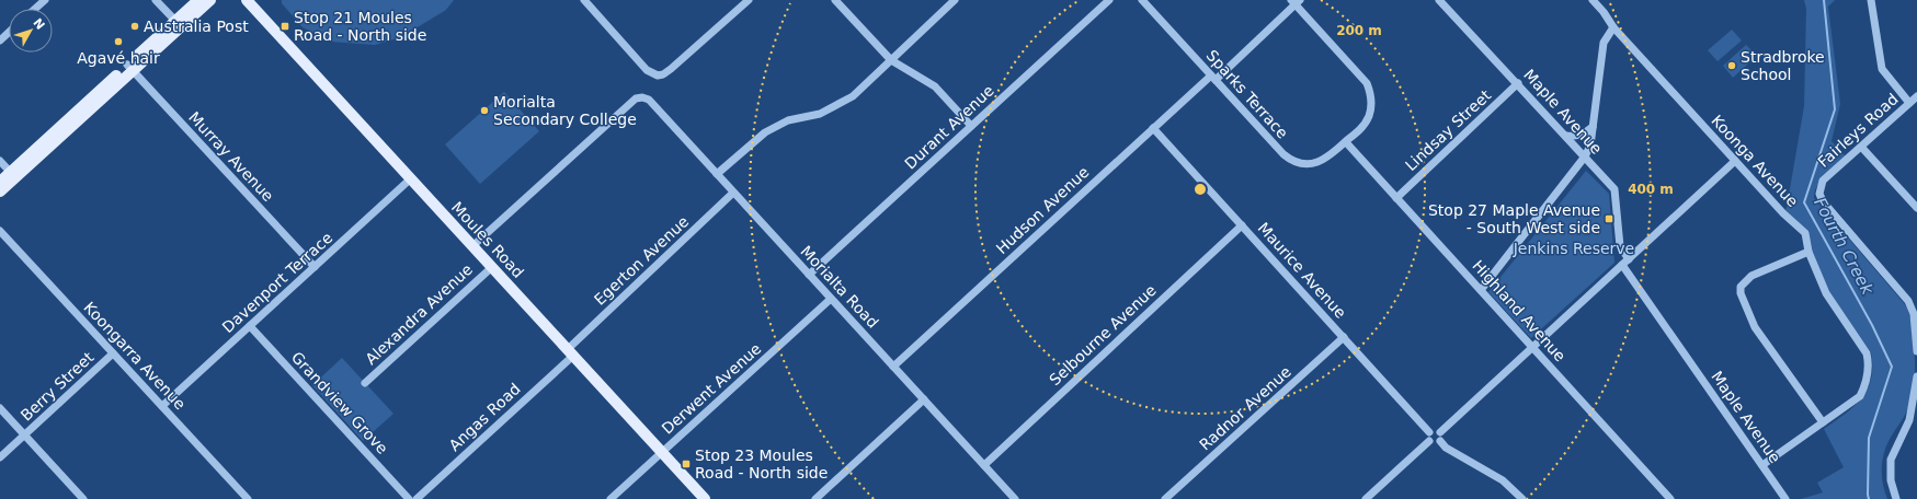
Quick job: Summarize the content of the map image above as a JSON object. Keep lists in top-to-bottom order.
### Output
{
  "streets": {
    "main road": ["Moules Road"],
    "street": [
      "Sparks Terrace",
      "Maple Avenue",
      "Durant Avenue",
      "Lindsay Street",
      "Fairleys Road",
      "Murray Avenue",
      "Koonga Avenue",
      "Hudson Avenue",
      "Egerton Avenue",
      "Maurice Avenue",
      "Davenport Terrace",
      "Morialta Road",
      "Highland Avenue",
      "Alexandra Avenue",
      "Selbourne Avenue",
      "Koongarra Avenue",
      "Berry Street",
      "Derwent Avenue",
      "Grandview Grove",
      "Radnor Avenue",
      "Angas Road"
    ]
  },
  "crossings": [
    ["Sparks Terrace", "Hudson Avenue"],
    ["Sparks Terrace", "Highland Avenue"],
    ["Maple Avenue", "Lindsay Street"],
    ["Maple Avenue", "Koonga Avenue"],
    ["Durant Avenue", "Morialta Road"],
    ["Lindsay Street", "Highland Avenue"],
    ["Murray Avenue", "Davenport Terrace"],
    ["Hudson Avenue", "Maurice Avenue"],
    ["Hudson Avenue", "Morialta Road"],
    ["Moules Road", "Egerton Avenue"],
    ["Moules Road", "Davenport Terrace"],
    ["Moules Road", "Morialta Road"],
    ["Moules Road", "Alexandra Avenue"],
    ["Moules Road", "Derwent Avenue"],
    ["Moules Road", "Angas Road"],
    ["Egerton Avenue", "Morialta Road"],
    ["Egerton Avenue", "Angas Road"],
    ["Maurice Avenue", "Selbourne Avenue"],
    ["Maurice Avenue", "Radnor Avenue"],
    ["Davenport Terrace", "Koongarra Avenue"],
    ["Davenport Terrace", "Grandview Grove"],
    ["Morialta Road", "Selbourne Avenue"],
    ["Morialta Road", "Derwent Avenue"],
    ["Koongarra Avenue", "Berry Street"]
  ],
  "water": ["Fourth Creek"],
  "parks": ["Jenkins Reserve"],
  "places": {
    "other": [
      "Australia Post",
      "Agavé hair",
      "Stradbroke School",
      "Morialta Secondary College"
    ],
    "transit": ["Stop 21 Moules Road - North side", "Stop 27 Maple Avenue - South West side", "Stop 23 Moules Road - North side"]
  },
  "north": "top right",
  "rings": ["200 m", "400 m"]
}
